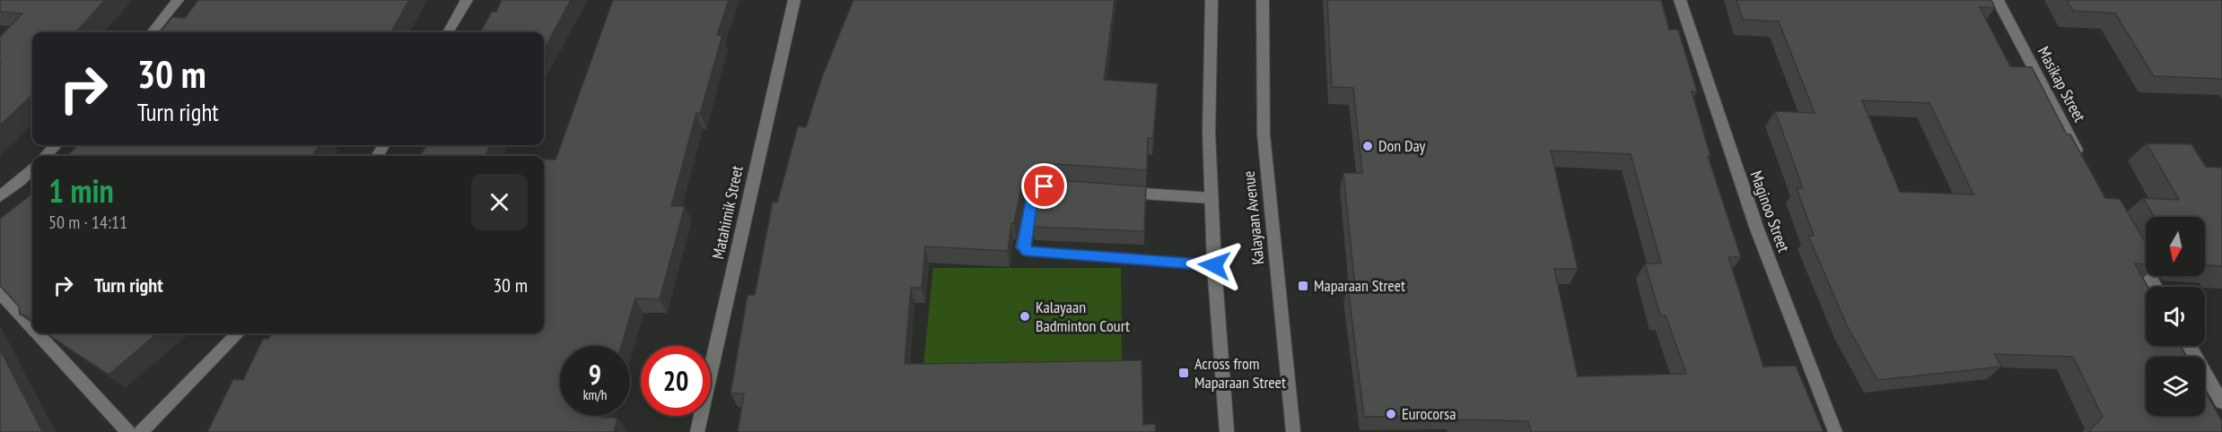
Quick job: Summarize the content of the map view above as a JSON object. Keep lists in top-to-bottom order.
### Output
{
  "streets": {
    "street": [
      "Masikap Street",
      "Maginoo Street",
      "Matahimik Street",
      "Kalayaan Avenue"
    ]
  },
  "places": {
    "other": ["Don Day", "Kalayaan Badminton Court", "Eurocorsa"],
    "transit": ["Maparaan Street", "Across from Maparaan Street"]
  },
  "north": "bottom",
  "page": {
    "turn": ["30 m", "Turn right"],
    "heading": ["1 min", "50 m · 14:11"],
    "list": [
      {
        "name": "Turn right",
        "value": "30 m"
      }
    ],
    "speed": "9 km/h",
    "limit": "20"
  }
}
